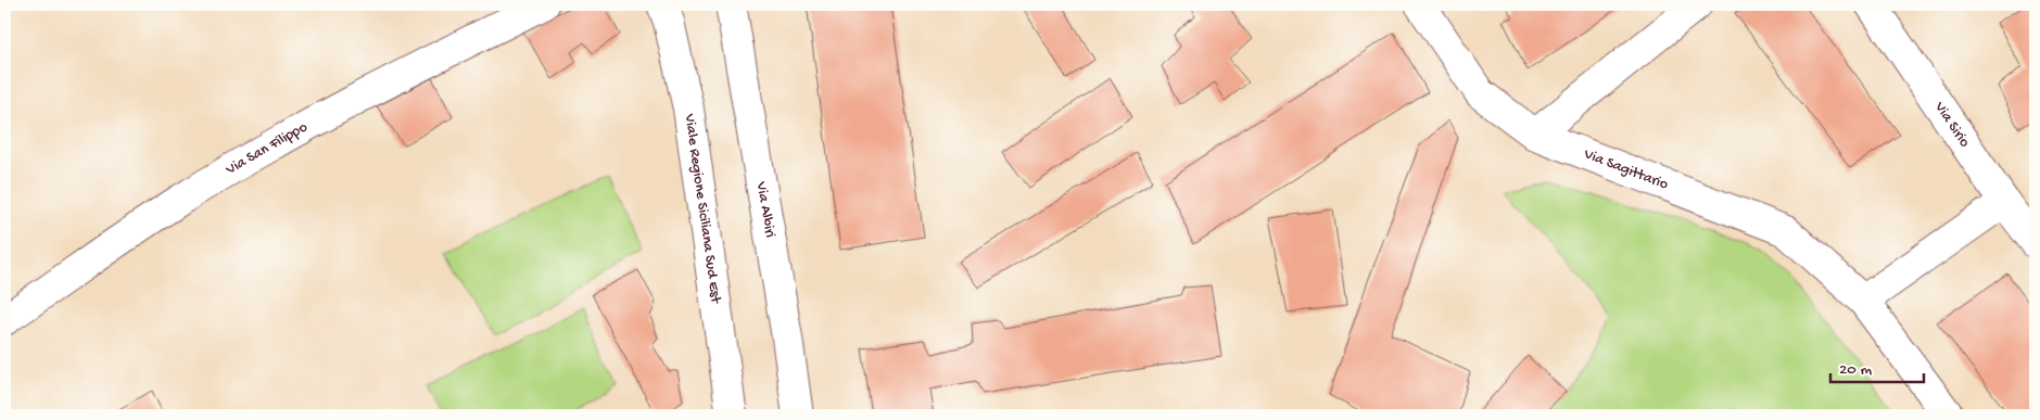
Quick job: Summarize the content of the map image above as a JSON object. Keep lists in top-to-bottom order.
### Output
{
  "streets": {
    "street": [
      "Via Sirio",
      "Via San Filippo",
      "Via Sagittario",
      "Viale Regione Siciliana Sud Est",
      "Via Albiri"
    ]
  },
  "scale_bar": "20 m"
}
